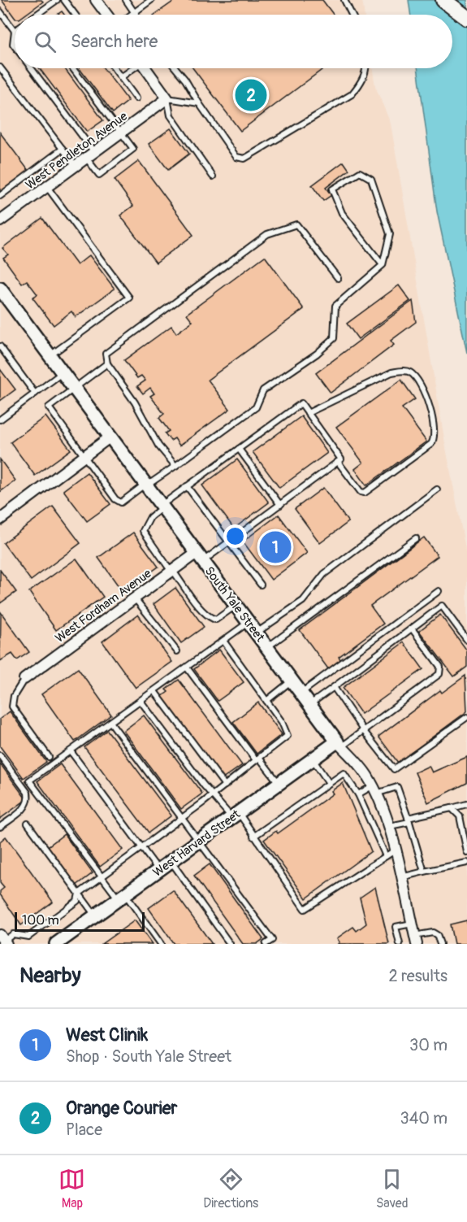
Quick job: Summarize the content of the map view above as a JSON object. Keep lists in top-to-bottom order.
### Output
{
  "streets": {
    "street": [
      "West Pendleton Avenue",
      "South Yale Street",
      "West Fordham Avenue",
      "West Harvard Street"
    ]
  },
  "crossings": [
    ["South Yale Street", "West Fordham Avenue"],
    ["South Yale Street", "West Harvard Street"]
  ],
  "scale_bar": "100 m",
  "page": {
    "search": "Search here",
    "pins": ["2", "1"],
    "scale": "100 m",
    "heading": ["Nearby", "2 results"],
    "list": [
      {
        "mark": "1",
        "name": "West Clinik",
        "note": "Shop · South Yale Street",
        "value": "30 m"
      },
      {
        "mark": "2",
        "name": "Orange Courier",
        "note": "Place",
        "value": "340 m"
      }
    ],
    "nav": ["Map", "Directions", "Saved"]
  }
}
